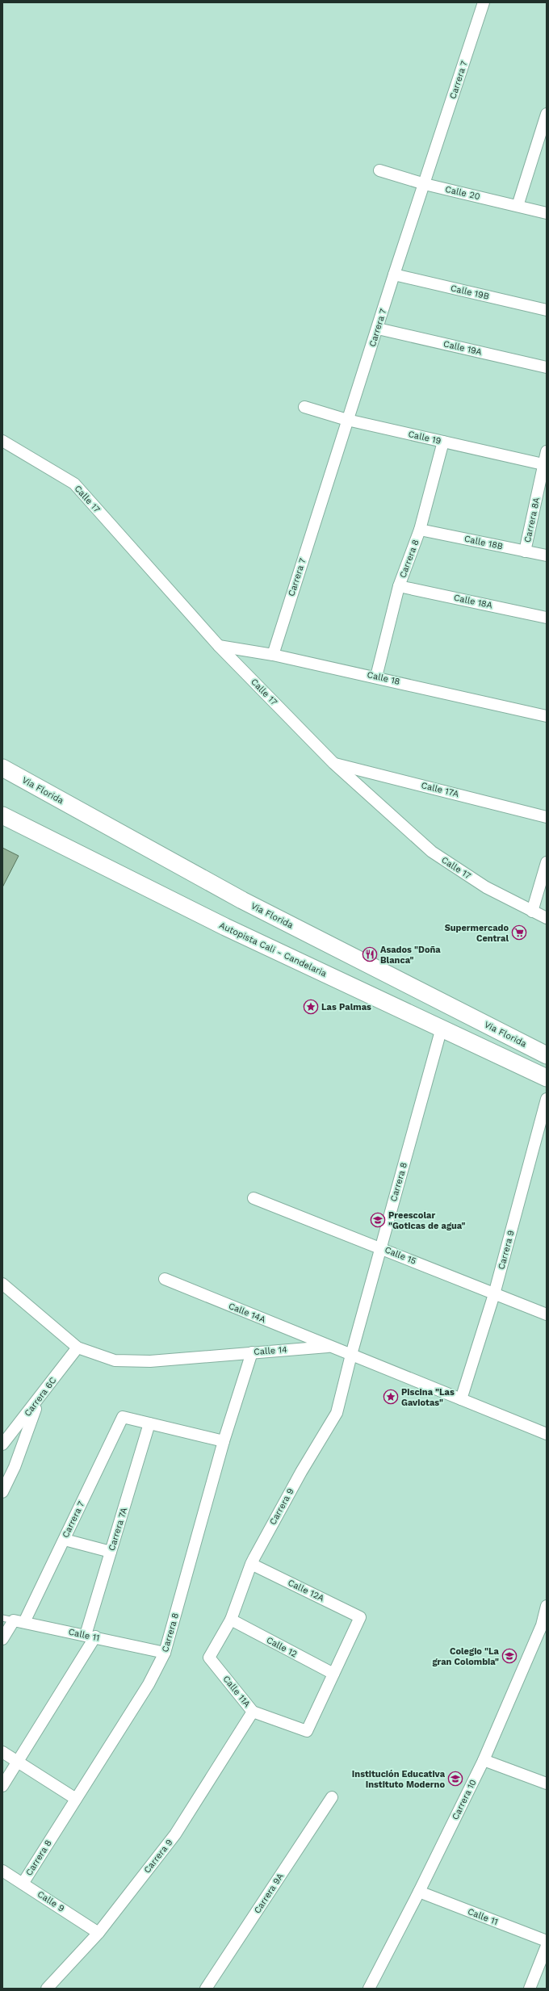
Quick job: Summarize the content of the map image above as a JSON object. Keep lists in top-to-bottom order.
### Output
{
  "streets": {
    "main road": ["Via Florida", "Autopista Cali - Candelaria"],
    "street": [
      "Carrera 7",
      "Calle 20",
      "Calle 19B",
      "Calle 19A",
      "Calle 19",
      "Calle 17",
      "Carrera 8A",
      "Calle 18B",
      "Carrera 8",
      "Calle 18A",
      "Calle 18",
      "Calle 17A",
      "Carrera 9",
      "Calle 15",
      "Calle 14A",
      "Calle 14",
      "Carrera 6C",
      "Carrera 7A",
      "Calle 12A",
      "Calle 11",
      "Calle 12",
      "Calle 11A",
      "Carrera 10",
      "Carrera 9A",
      "Calle 9"
    ]
  },
  "crossings": [
    ["Carrera 7", "Calle 20"],
    ["Carrera 7", "Calle 19B"],
    ["Carrera 7", "Calle 19A"],
    ["Carrera 7", "Calle 19"],
    ["Carrera 7", "Calle 18"],
    ["Carrera 7", "Carrera 7A"],
    ["Carrera 7", "Calle 11"],
    ["Calle 19", "Carrera 8A"],
    ["Calle 19", "Carrera 8"],
    ["Calle 17", "Calle 18"],
    ["Calle 17", "Calle 17A"],
    ["Carrera 8A", "Calle 18B"],
    ["Calle 18B", "Carrera 8"],
    ["Carrera 8", "Calle 18A"],
    ["Carrera 8", "Calle 18"],
    ["Carrera 8", "Autopista Cali - Candelaria"],
    ["Carrera 8", "Carrera 9"],
    ["Carrera 8", "Calle 15"],
    ["Carrera 8", "Calle 14"],
    ["Carrera 8", "Calle 11"],
    ["Carrera 8", "Calle 9"],
    ["Carrera 9", "Calle 15"],
    ["Carrera 9", "Calle 14"],
    ["Carrera 9", "Calle 12A"],
    ["Carrera 9", "Calle 12"],
    ["Carrera 9", "Calle 11A"],
    ["Carrera 9", "Calle 9"],
    ["Calle 14A", "Calle 14"],
    ["Calle 14", "Carrera 6C"],
    ["Carrera 7A", "Calle 11"],
    ["Calle 12A", "Calle 12"],
    ["Calle 12A", "Calle 11A"],
    ["Calle 11", "Carrera 10"],
    ["Calle 12", "Calle 11A"]
  ],
  "places": {
    "supermarket": ["Supermercado Central"],
    "restaurant": ["Asados \"Doña Blanca\""],
    "place": ["Las Palmas", "Piscina \"Las Gaviotas\""],
    "school or university": ["Preescolar \"Goticas de agua\"", "Colegio \"La gran Colombia\"", "Institución Educativa Instituto Moderno"]
  }
}
